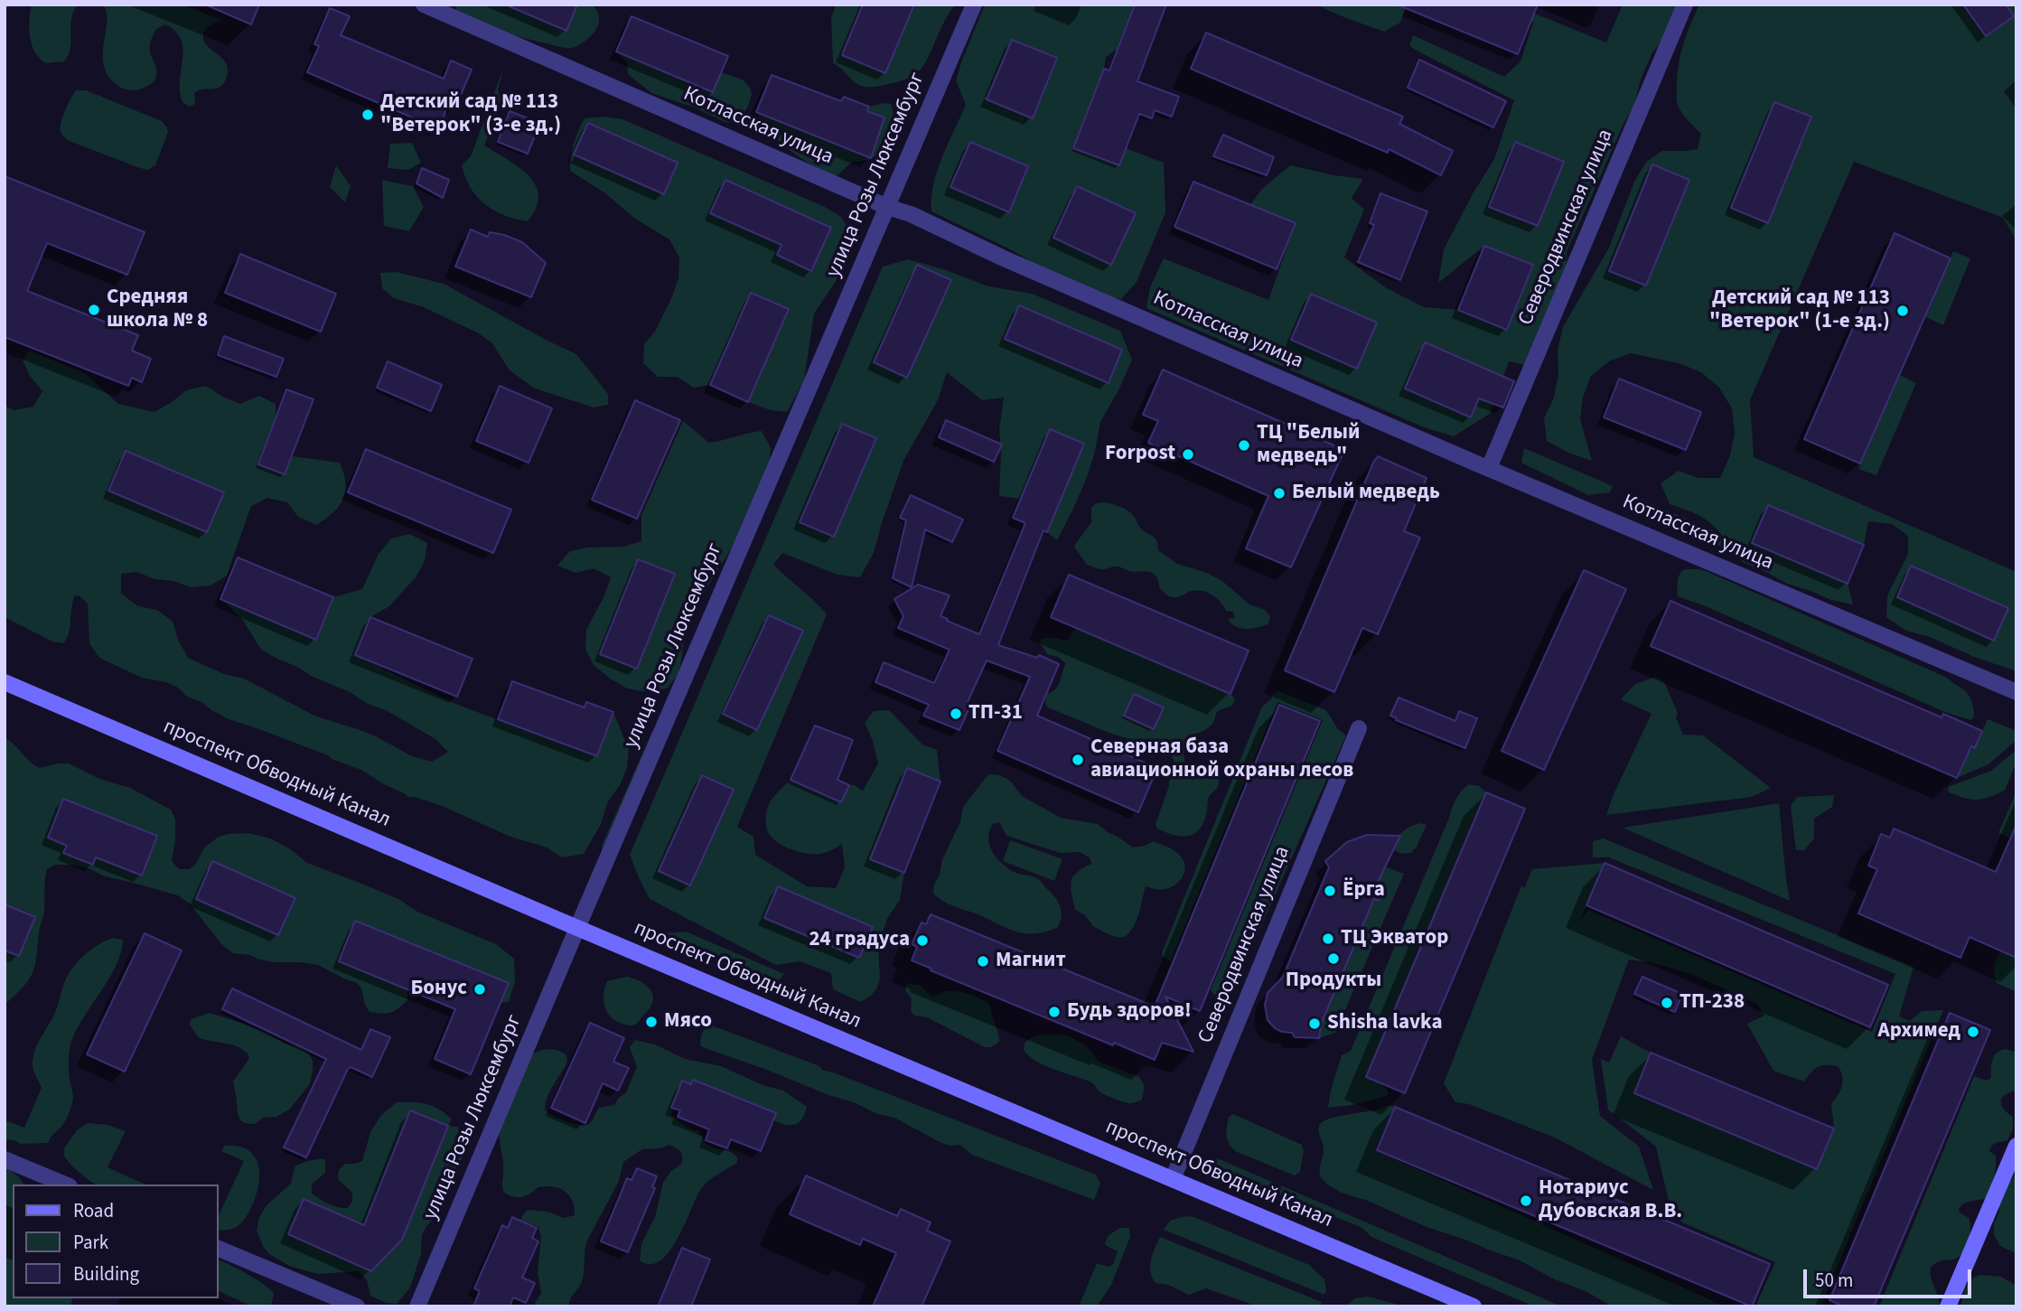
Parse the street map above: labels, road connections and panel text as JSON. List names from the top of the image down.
{
  "streets": {
    "main road": ["проспект Обводный Канал"],
    "street": ["Котласская улица", "улица Розы Люксембург", "Северодвинская улица"]
  },
  "crossings": [
    ["Котласская улица", "улица Розы Люксембург"],
    ["Котласская улица", "Северодвинская улица"],
    ["улица Розы Люксембург", "проспект Обводный Канал"],
    ["Северодвинская улица", "проспект Обводный Канал"]
  ],
  "places": [
    "Детский сад № 113 \"Ветерок\" (3-е зд.)",
    "Средняя школа № 8",
    "Детский сад № 113 \"Ветерок\" (1-е зд.)",
    "ТЦ \"Белый медведь\"",
    "Forpost",
    "Белый медведь",
    "ТП-31",
    "Северная база авиационной охраны лесов",
    "Ёрга",
    "ТЦ Экватор",
    "24 градуса",
    "Продукты",
    "Магнит",
    "Бонус",
    "ТП-238",
    "Будь здоров!",
    "Мясо",
    "Shisha lavka",
    "Архимед",
    "Нотариус Дубовская В.В."
  ],
  "legend": ["Road", "Park", "Building"],
  "scale_bar": "50 m"
}
